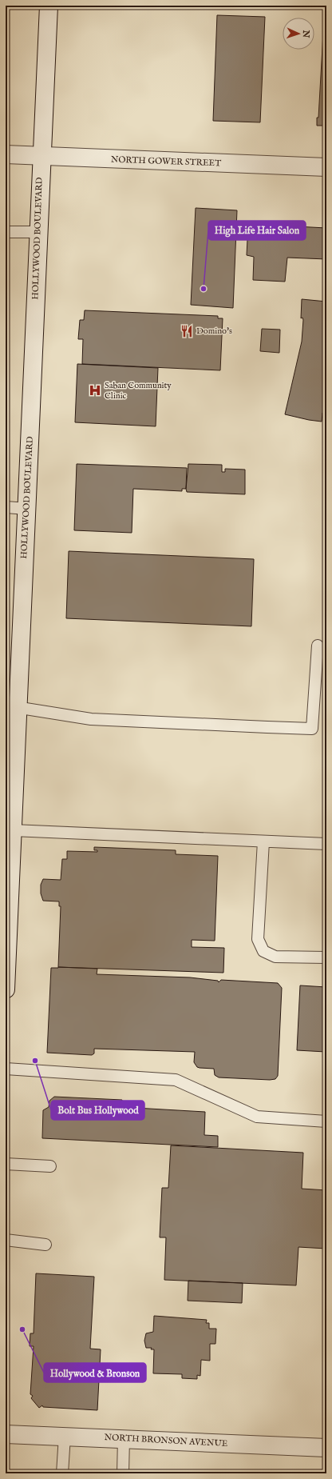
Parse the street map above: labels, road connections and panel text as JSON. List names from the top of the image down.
{
  "streets": {
    "main road": ["NORTH GOWER STREET", "HOLLYWOOD BOULEVARD", "NORTH BRONSON AVENUE"]
  },
  "crossings": [
    ["NORTH GOWER STREET", "HOLLYWOOD BOULEVARD"]
  ],
  "places": {
    "other": ["High Life Hair Salon", "Bolt Bus Hollywood", "Hollywood & Bronson"],
    "restaurant": ["Domino's"],
    "hospital": ["Saban Community Clinic"]
  },
  "north": "right"
}
